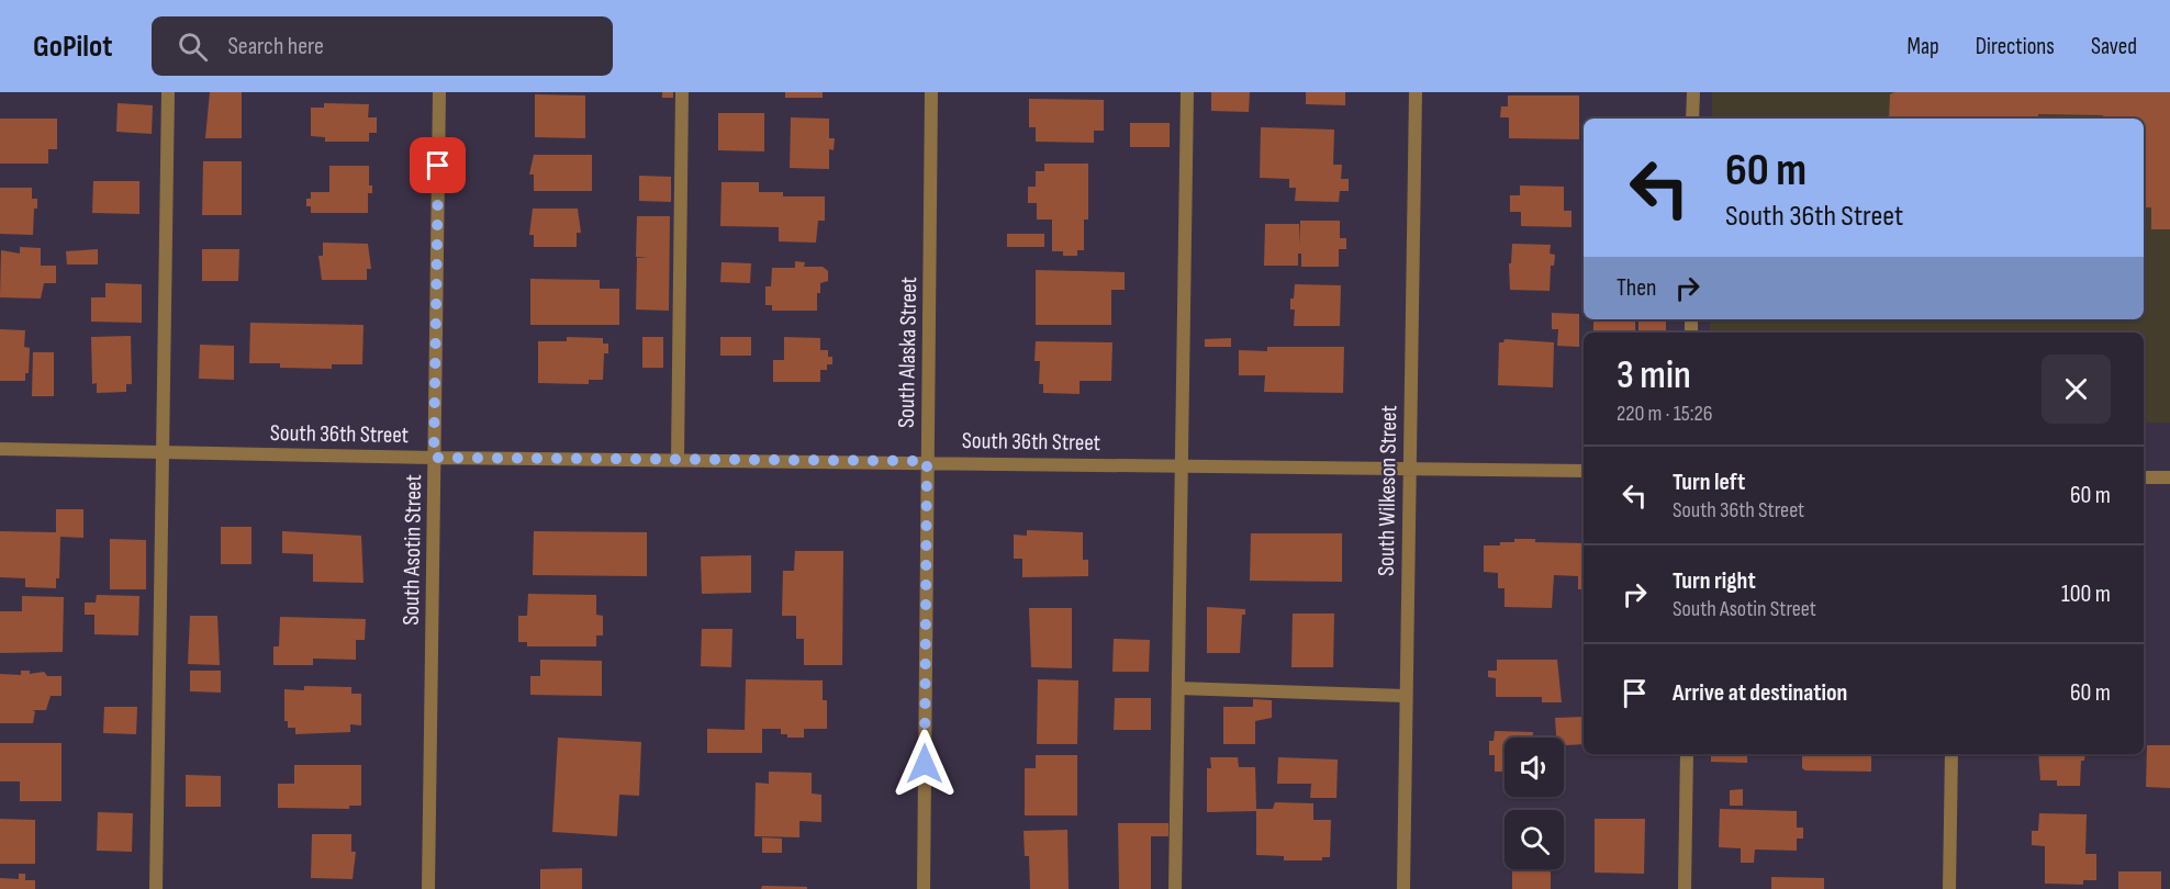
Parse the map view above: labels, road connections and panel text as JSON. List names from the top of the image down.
{
  "streets": {
    "street": [
      "South Alaska Street",
      "South 36th Street",
      "South Wilkeson Street",
      "South Asotin Street"
    ]
  },
  "crossings": [
    ["South Alaska Street", "South 36th Street"],
    ["South 36th Street", "South Wilkeson Street"],
    ["South 36th Street", "South Asotin Street"]
  ],
  "page": {
    "header": "GoPilot",
    "search": "Search here",
    "nav": ["Map", "Directions", "Saved"],
    "turn": ["60 m", "South 36th Street"],
    "then": "Then",
    "heading": ["3 min", "220 m · 15:26"],
    "list": [
      {
        "name": "Turn left",
        "note": "South 36th Street",
        "value": "60 m"
      },
      {
        "name": "Turn right",
        "note": "South Asotin Street",
        "value": "100 m"
      },
      {
        "name": "Arrive at destination",
        "value": "60 m"
      }
    ]
  }
}
